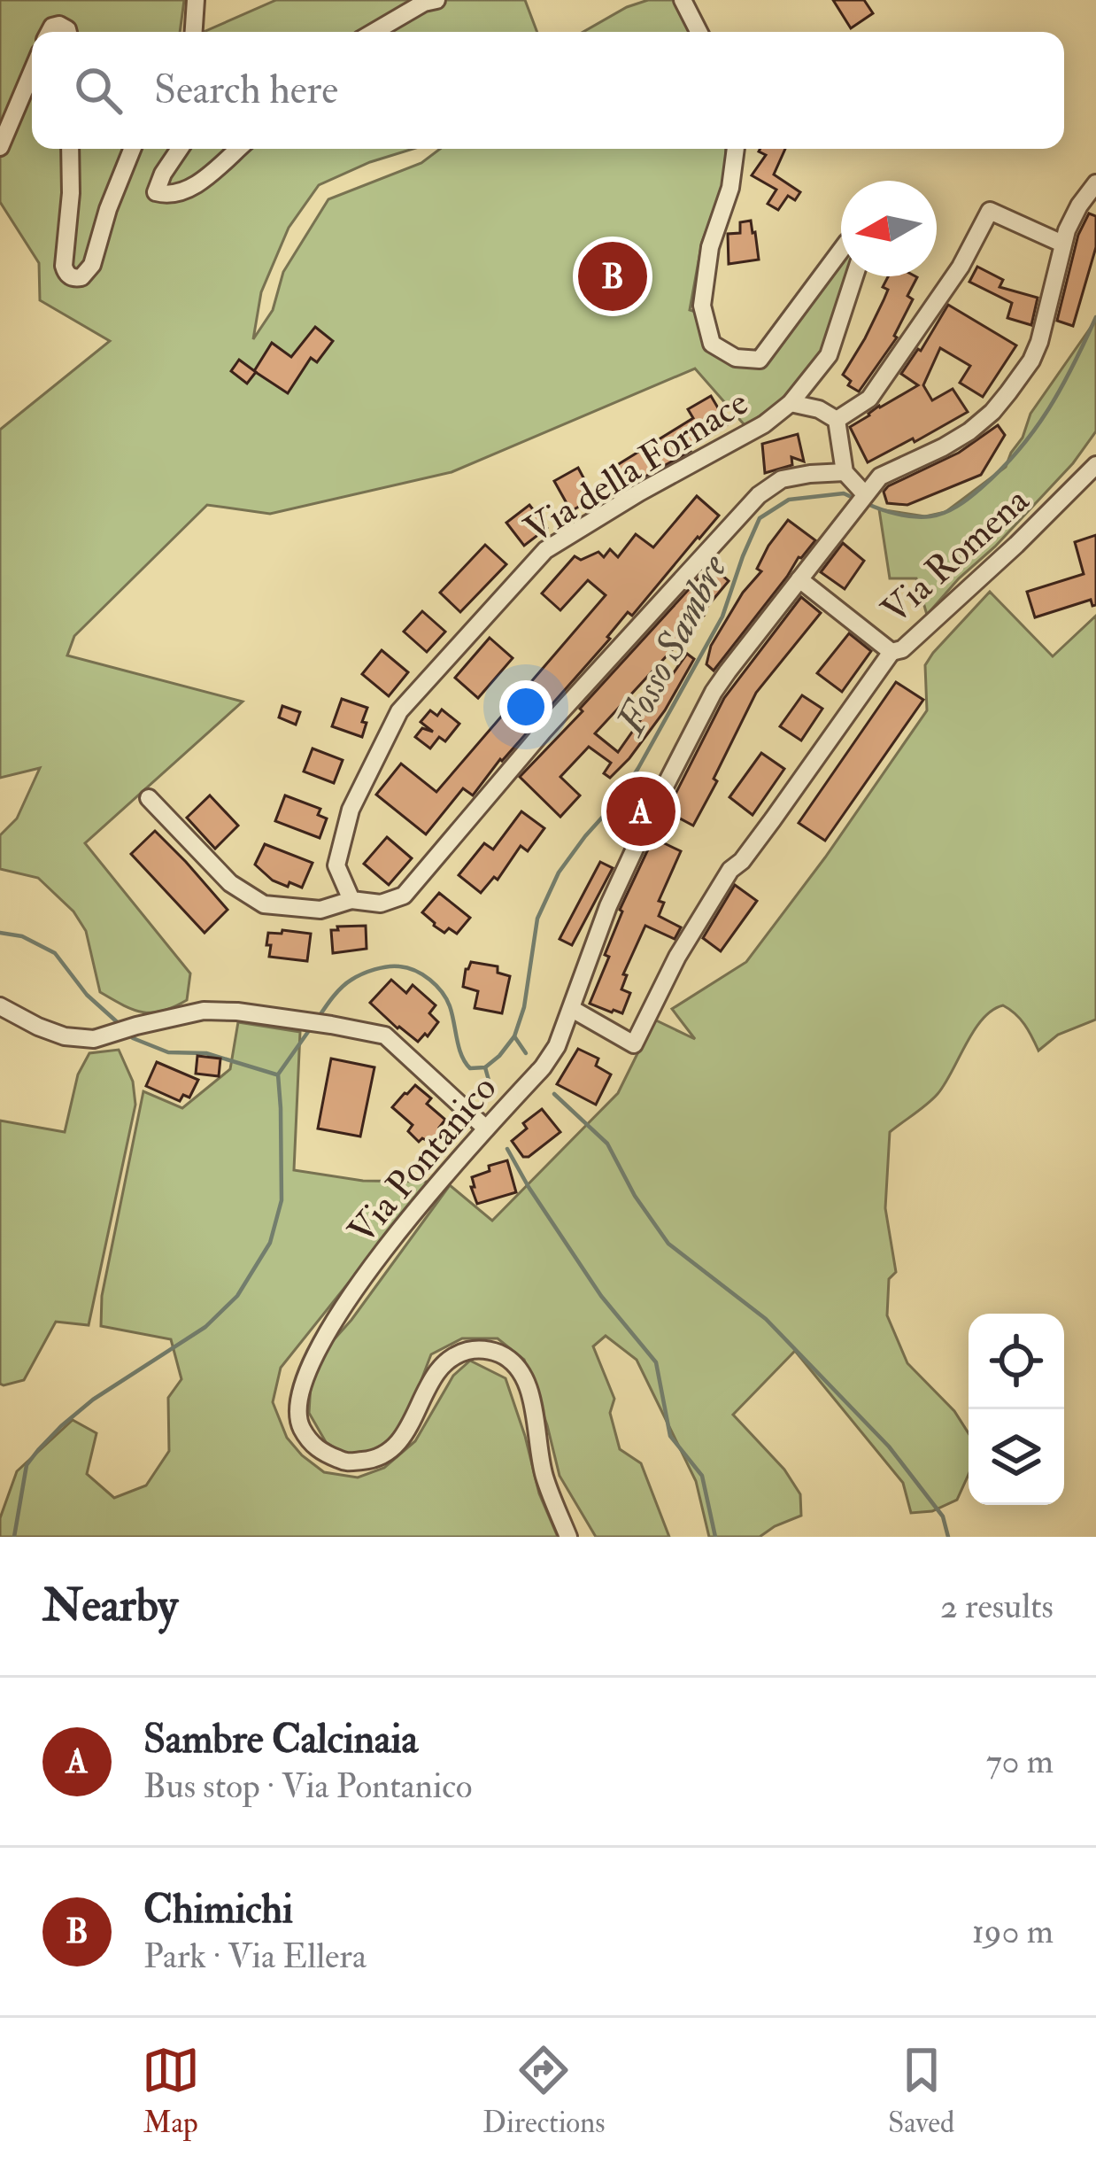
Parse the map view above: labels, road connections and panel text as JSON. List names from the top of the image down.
{
  "streets": {
    "street": ["Via della Fornace", "Via Romena", "Via Pontanico"]
  },
  "crossings": [
    ["Via Romena", "Via Pontanico"]
  ],
  "water": ["Fosso Sambre"],
  "north": "left",
  "page": {
    "search": "Search here",
    "pins": ["B", "A"],
    "heading": ["Nearby", "2 results"],
    "list": [
      {
        "mark": "A",
        "name": "Sambre Calcinaia",
        "note": "Bus stop · Via Pontanico",
        "value": "70 m"
      },
      {
        "mark": "B",
        "name": "Chimichi",
        "note": "Park · Via Ellera",
        "value": "190 m"
      }
    ],
    "nav": ["Map", "Directions", "Saved"]
  }
}
